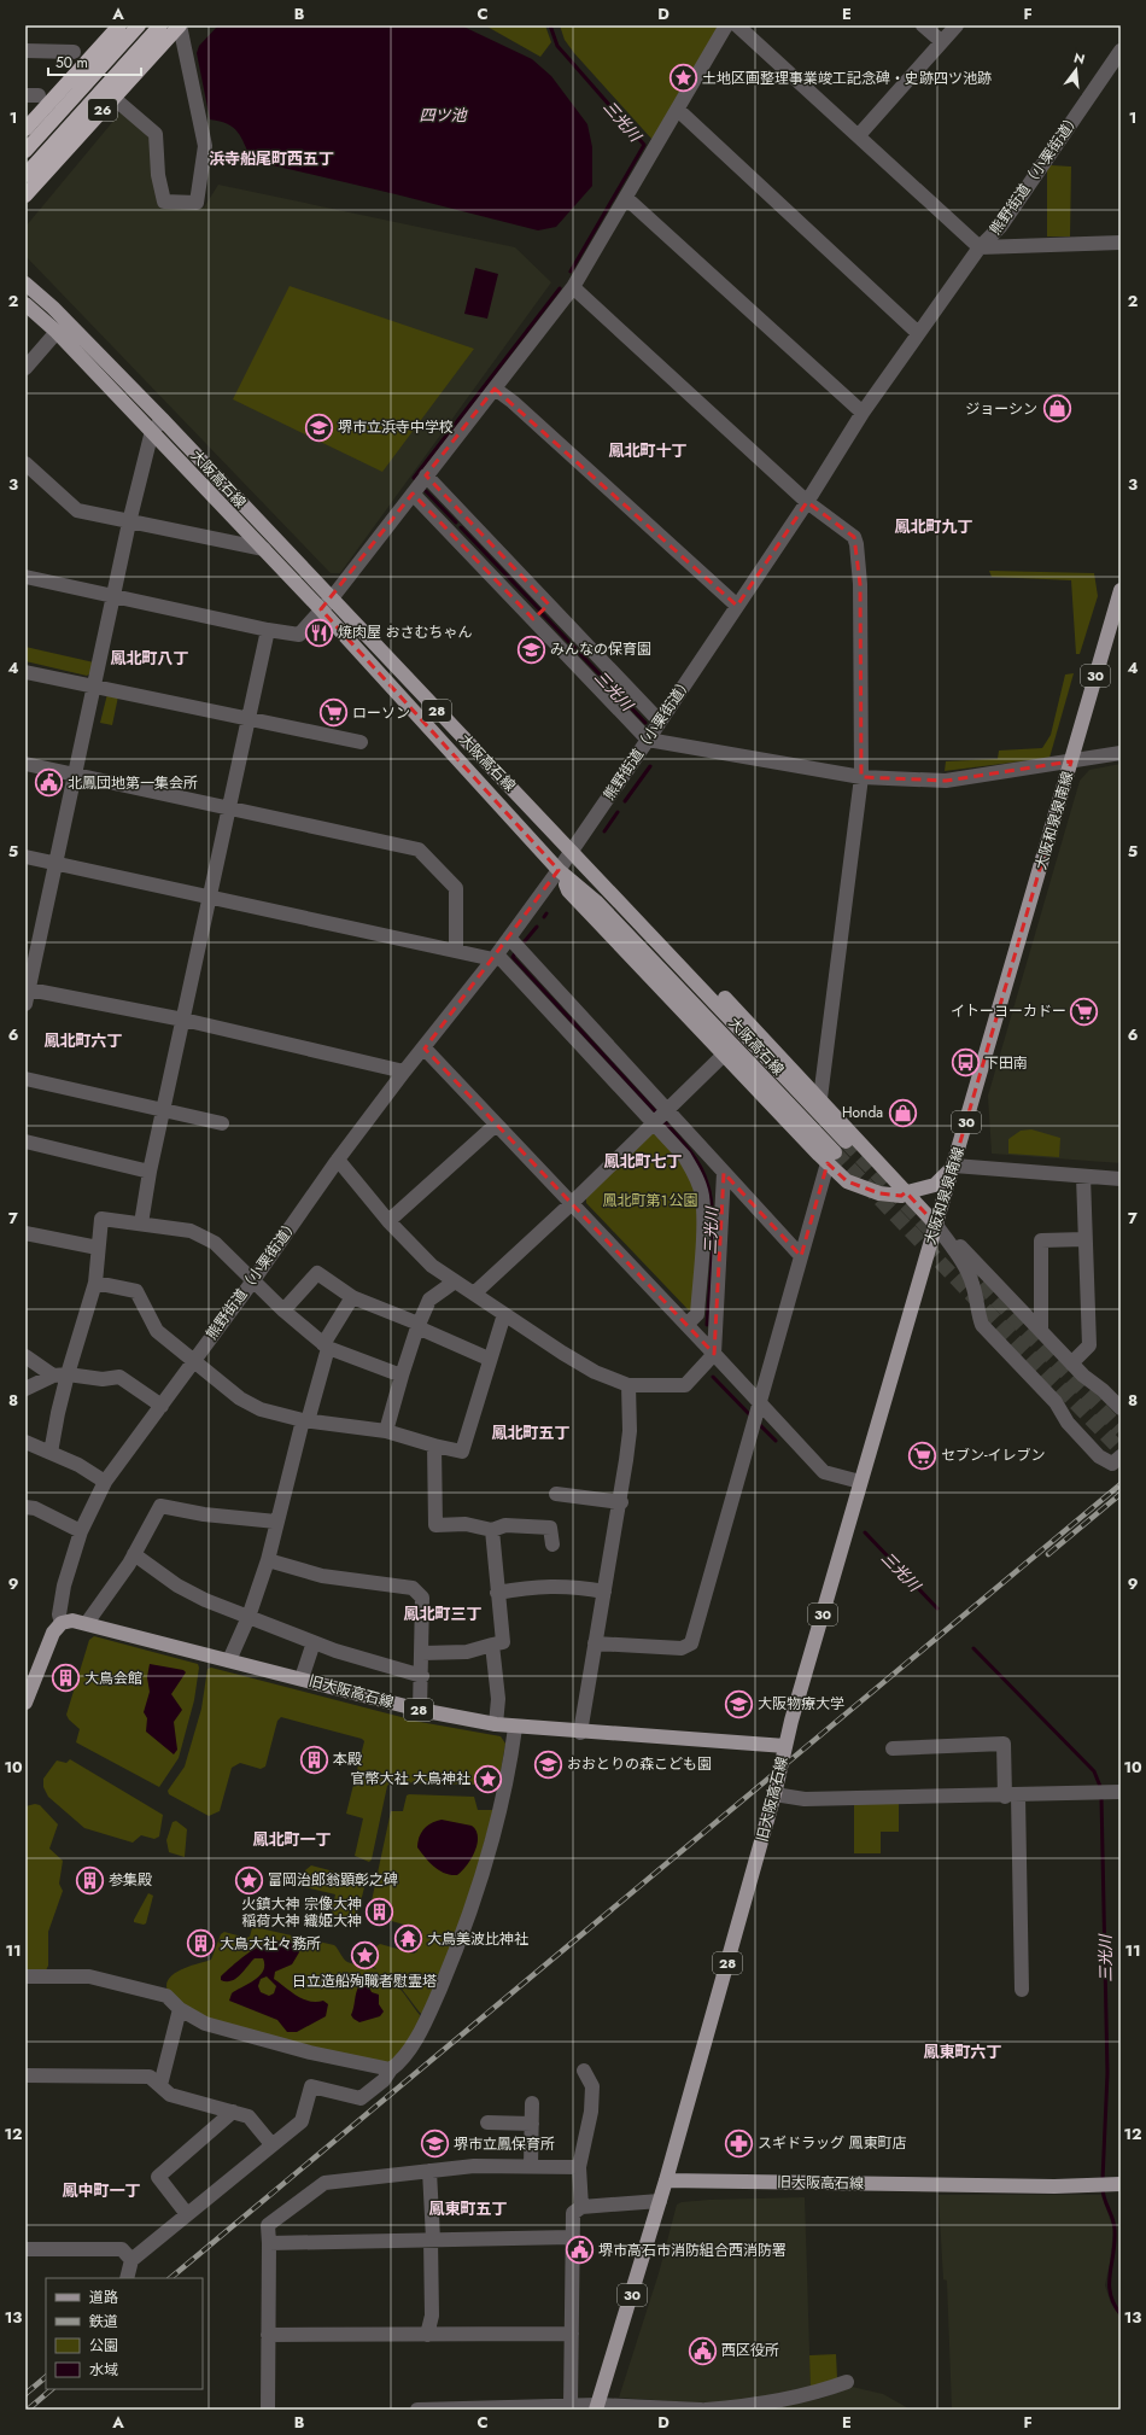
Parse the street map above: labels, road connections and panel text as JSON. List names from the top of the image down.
{
  "streets": {
    "highway": ["26"],
    "main road": [
      "大阪高石線",
      "30",
      "28",
      "大阪和泉泉南線",
      "旧大阪高石線"
    ],
    "street": ["熊野街道（小栗街道）"]
  },
  "crossings": [
    ["熊野街道（小栗街道）", "大阪高石線"],
    ["熊野街道（小栗街道）", "旧大阪高石線"],
    ["30", "旧大阪高石線"],
    ["大阪和泉泉南線", "旧大阪高石線"]
  ],
  "districts": [
    "浜寺船尾町西五丁",
    "鳳北町十丁",
    "鳳北町九丁",
    "鳳北町八丁",
    "鳳北町六丁",
    "鳳北町七丁",
    "鳳北町五丁",
    "鳳北町三丁",
    "鳳北町一丁",
    "鳳東町六丁",
    "鳳中町一丁",
    "鳳東町五丁"
  ],
  "water": ["四ツ池", "三光川"],
  "parks": ["鳳北町第１公園"],
  "places": {
    "place": [
      "土地区画整理事業竣工記念碑・史跡四ツ池跡",
      "官幣大社 大鳥神社",
      "富岡治郎翁顕彰之碑",
      "日立造船殉職者慰霊塔"
    ],
    "shop": ["ジョーシン", "Honda"],
    "school or university": [
      "堺市立浜寺中学校",
      "みんなの保育園",
      "大阪物療大学",
      "おおとりの森こども園",
      "堺市立鳳保育所"
    ],
    "restaurant": ["焼肉屋 おさむちゃん"],
    "supermarket": ["ローソン", "イトーヨーカドー", "セブン-イレブン"],
    "public building": ["北鳳団地第一集会所", "堺市高石市消防組合西消防署", "西区役所"],
    "bus stop": ["下田南"],
    "building": [
      "大鳥会館",
      "本殿",
      "参集殿",
      "火鎮大神 宗像大神 稲荷大神 織姫大神",
      "大鳥大社々務所"
    ],
    "temple": ["大鳥美波比神社"],
    "pharmacy": ["スギドラッグ 鳳東町店"]
  },
  "legend": [
    "道路",
    "鉄道",
    "公園",
    "水域"
  ],
  "scale_bar": "50 m",
  "north": "top",
  "grid": {
    "columns": [
      "A",
      "B",
      "C",
      "D",
      "E",
      "F"
    ],
    "rows": [
      "1",
      "2",
      "3",
      "4",
      "5",
      "6",
      "7",
      "8",
      "9",
      "10",
      "11",
      "12",
      "13"
    ]
  }
}
